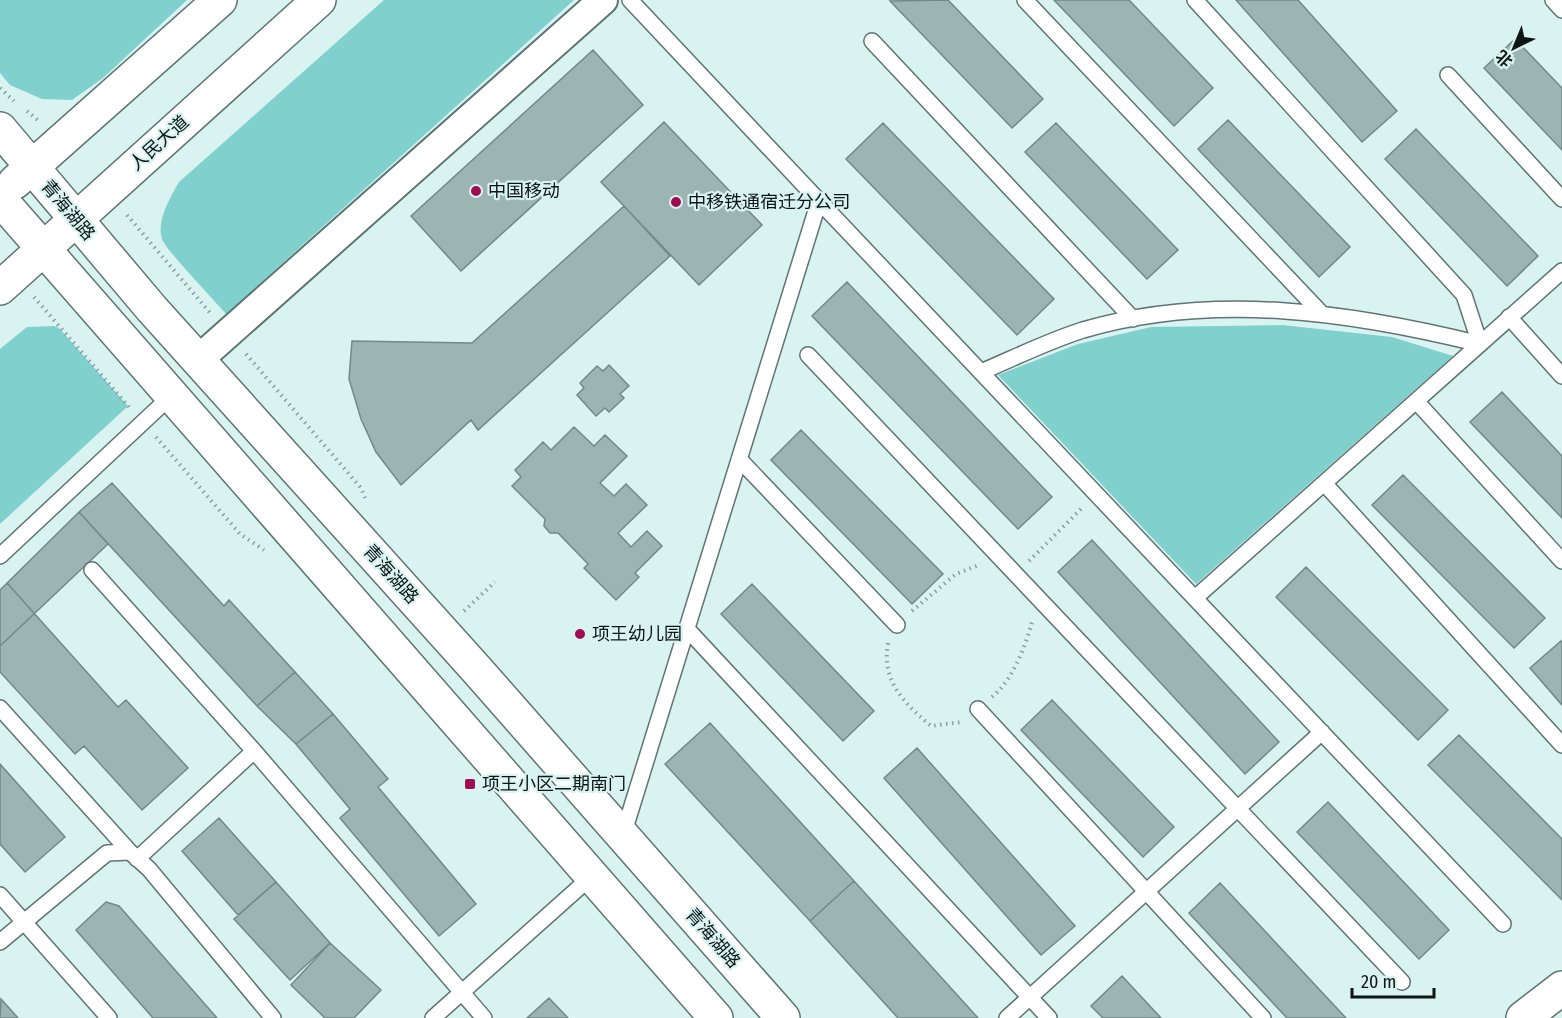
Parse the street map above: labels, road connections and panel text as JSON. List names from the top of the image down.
{
  "streets": {
    "main road": ["人民大道", "青海湖路"]
  },
  "crossings": [
    ["人民大道", "青海湖路"]
  ],
  "places": {
    "other": ["中国移动", "中移铁通宿迁分公司", "项王幼儿园"],
    "transit": ["项王小区二期南门"]
  },
  "scale_bar": "20 m",
  "north": "bottom left"
}
